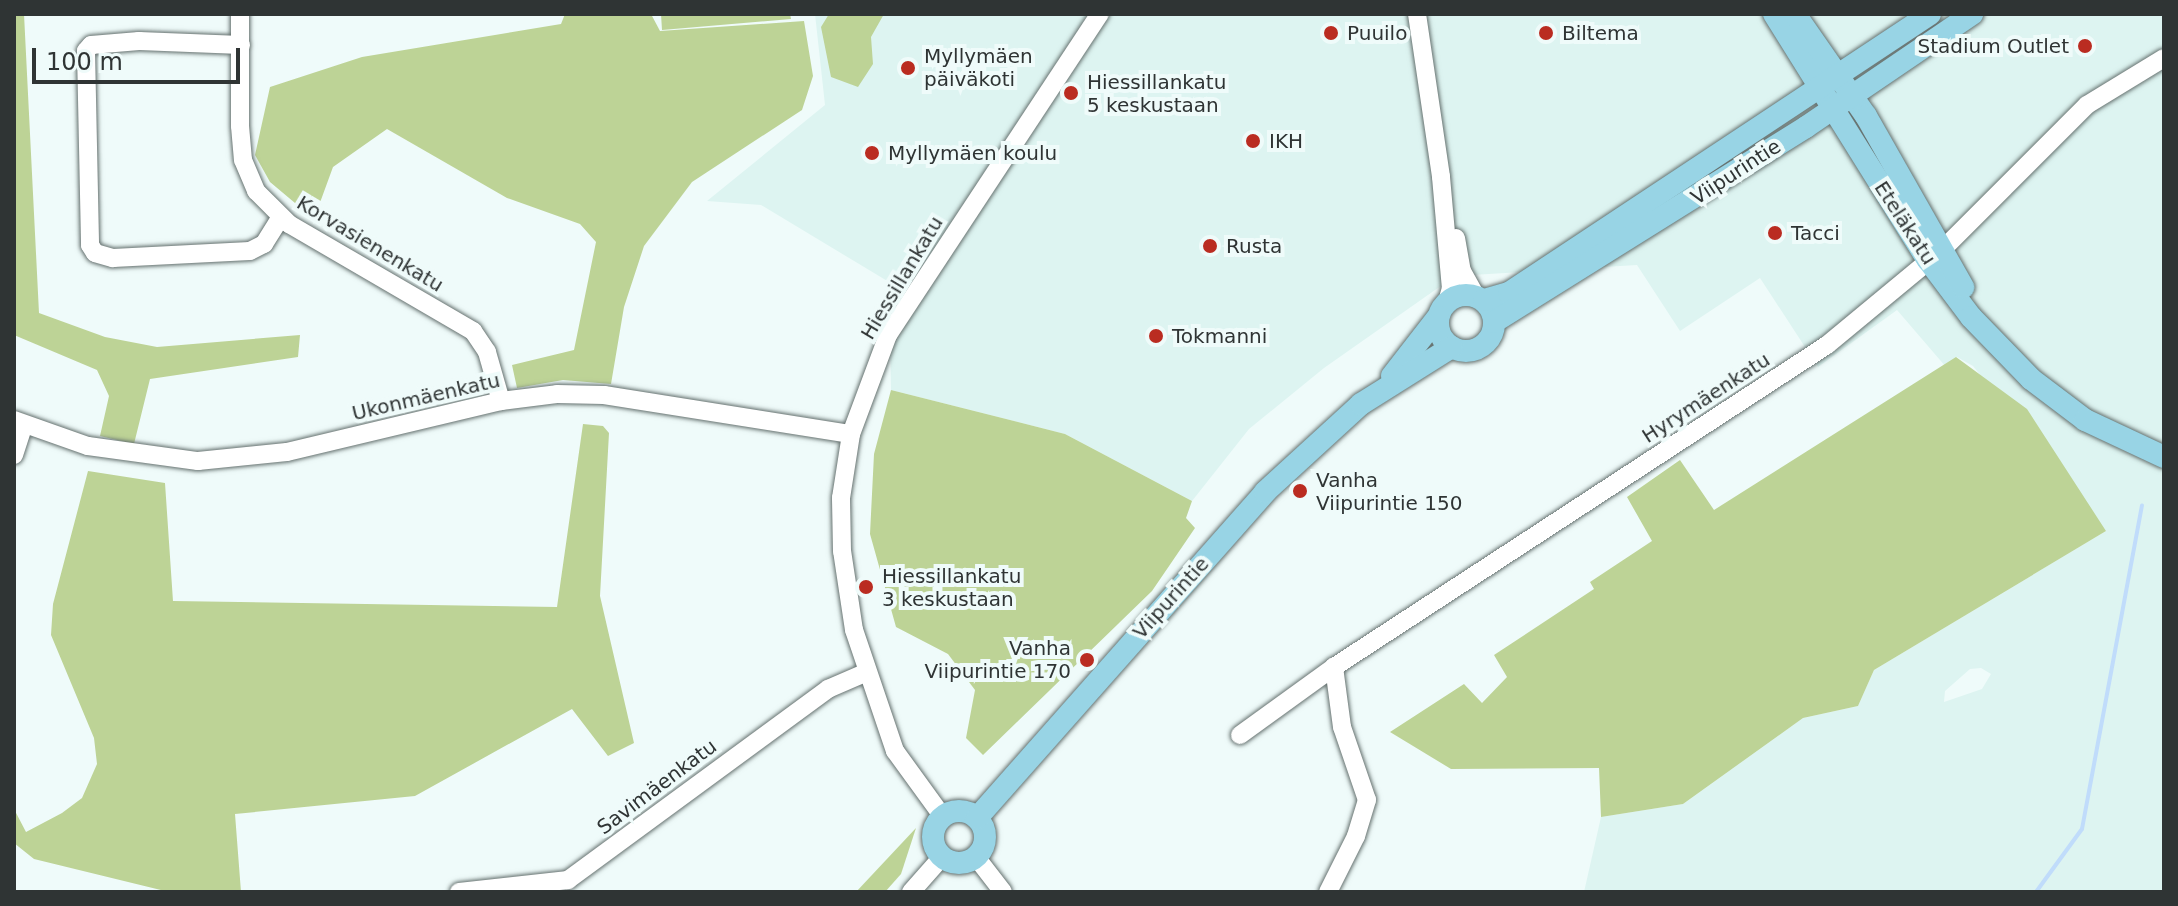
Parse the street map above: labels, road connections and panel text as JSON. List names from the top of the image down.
{
  "streets": {
    "main road": ["Viipurintie", "Eteläkatu"],
    "street": [
      "Korvasienenkatu",
      "Hiessillankatu",
      "Ukonmäenkatu",
      "Hyrymäenkatu",
      "Savimäenkatu"
    ]
  },
  "crossings": [
    ["Viipurintie", "Eteläkatu"],
    ["Viipurintie", "Hiessillankatu"],
    ["Eteläkatu", "Hyrymäenkatu"],
    ["Korvasienenkatu", "Ukonmäenkatu"],
    ["Hiessillankatu", "Ukonmäenkatu"],
    ["Hiessillankatu", "Savimäenkatu"]
  ],
  "places": [
    "Puuilo",
    "Biltema",
    "Stadium Outlet",
    "Myllymäen päiväkoti",
    "Hiessillankatu 5 keskustaan",
    "IKH",
    "Myllymäen koulu",
    "Tacci",
    "Rusta",
    "Tokmanni",
    "Vanha Viipurintie 150",
    "Hiessillankatu 3 keskustaan",
    "Vanha Viipurintie 170"
  ],
  "scale_bar": "100 m"
}
